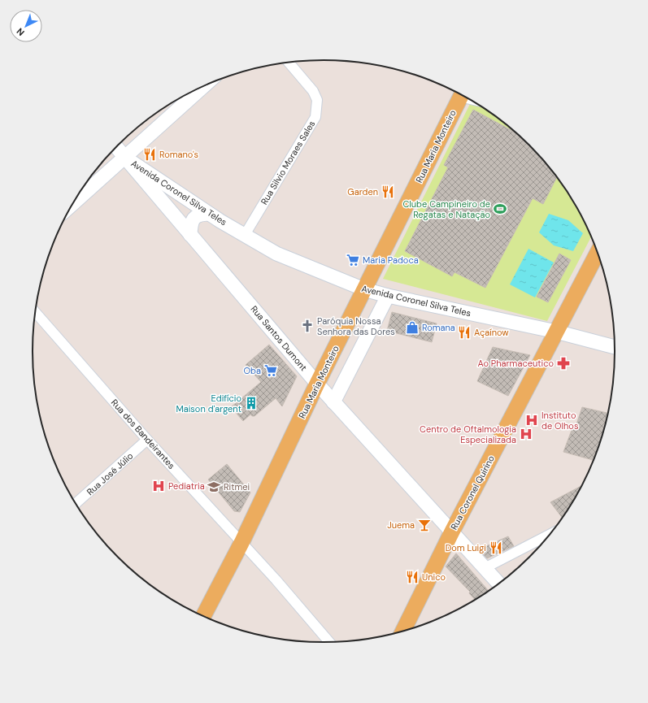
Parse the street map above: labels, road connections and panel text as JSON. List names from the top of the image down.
{
  "streets": {
    "main road": ["Rua Maria Monteiro", "Rua Coronel Quirino"],
    "street": [
      "Rua Silvio Moraes Sales",
      "Avenida Coronel Silva Teles",
      "Rua Santos Dumont",
      "Rua dos Bandeirantes",
      "Rua José Júlio"
    ]
  },
  "crossings": [
    ["Rua Maria Monteiro", "Avenida Coronel Silva Teles"],
    ["Rua Maria Monteiro", "Rua Santos Dumont"],
    ["Rua Maria Monteiro", "Rua dos Bandeirantes"],
    ["Rua Silvio Moraes Sales", "Avenida Coronel Silva Teles"],
    ["Avenida Coronel Silva Teles", "Rua Santos Dumont"],
    ["Avenida Coronel Silva Teles", "Rua Coronel Quirino"],
    ["Rua Santos Dumont", "Rua Coronel Quirino"],
    ["Rua dos Bandeirantes", "Rua José Júlio"]
  ],
  "places": {
    "restaurant": [
      "Romano's",
      "Garden",
      "Açaínow",
      "Dom Luigi",
      "Unico"
    ],
    "sports": ["Clube Campineiro de Regatas e Natação"],
    "supermarket": ["Maria Padoca", "Oba"],
    "church": ["Paróquia Nossa Senhora das Dores"],
    "shop": ["Romana"],
    "pharmacy": ["Ao Pharmaceutico"],
    "building": ["Edifício Maison d'argent"],
    "hospital": ["Instituto de Olhos", "Centro de Oftalmologia Especializada", "Pediatria"],
    "school or university": ["Ritmei"],
    "bar": ["Juema"]
  },
  "north": "bottom left"
}
